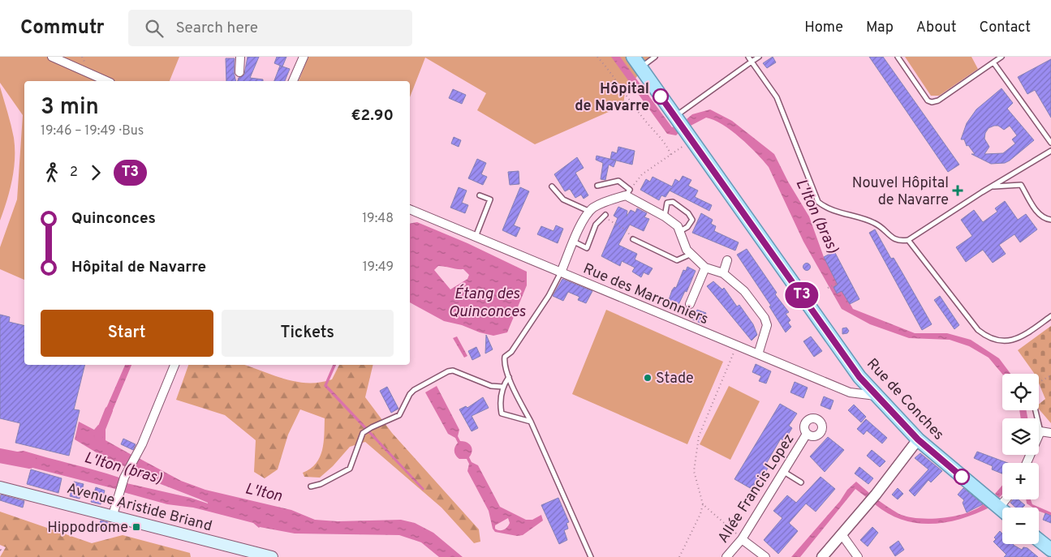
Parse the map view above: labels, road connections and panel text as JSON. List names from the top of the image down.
{
  "streets": {
    "main road": ["Rue de Conches", "Avenue Aristide Briand"],
    "street": ["Rue des Marronniers", "Allée Francis Lopez"]
  },
  "crossings": [
    ["Rue des Marronniers", "Rue de Conches"]
  ],
  "water": ["L'Iton (bras)", "Étang des Quinconces", "L'Iton"],
  "places": {
    "other": ["Hôpital de Navarre", "Stade"],
    "health": ["Nouvel Hôpital de Navarre"],
    "transit": ["Hippodrome"]
  },
  "lines": ["bus line T3"],
  "page": {
    "header": "Commutr",
    "search": "Search here",
    "nav": [
      "Home",
      "Map",
      "About",
      "Contact"
    ],
    "on_map": "T3",
    "heading": ["3 min", "19:46 – 19:49 · Bus", "€2.90"],
    "legs": ["2", "T3"],
    "list": [
      {
        "name": "Quinconces",
        "value": "19:48"
      },
      {
        "name": "Hôpital de Navarre",
        "value": "19:49"
      }
    ],
    "buttons": ["Start", "Tickets"],
    "map_buttons": ["+", "−"]
  }
}
